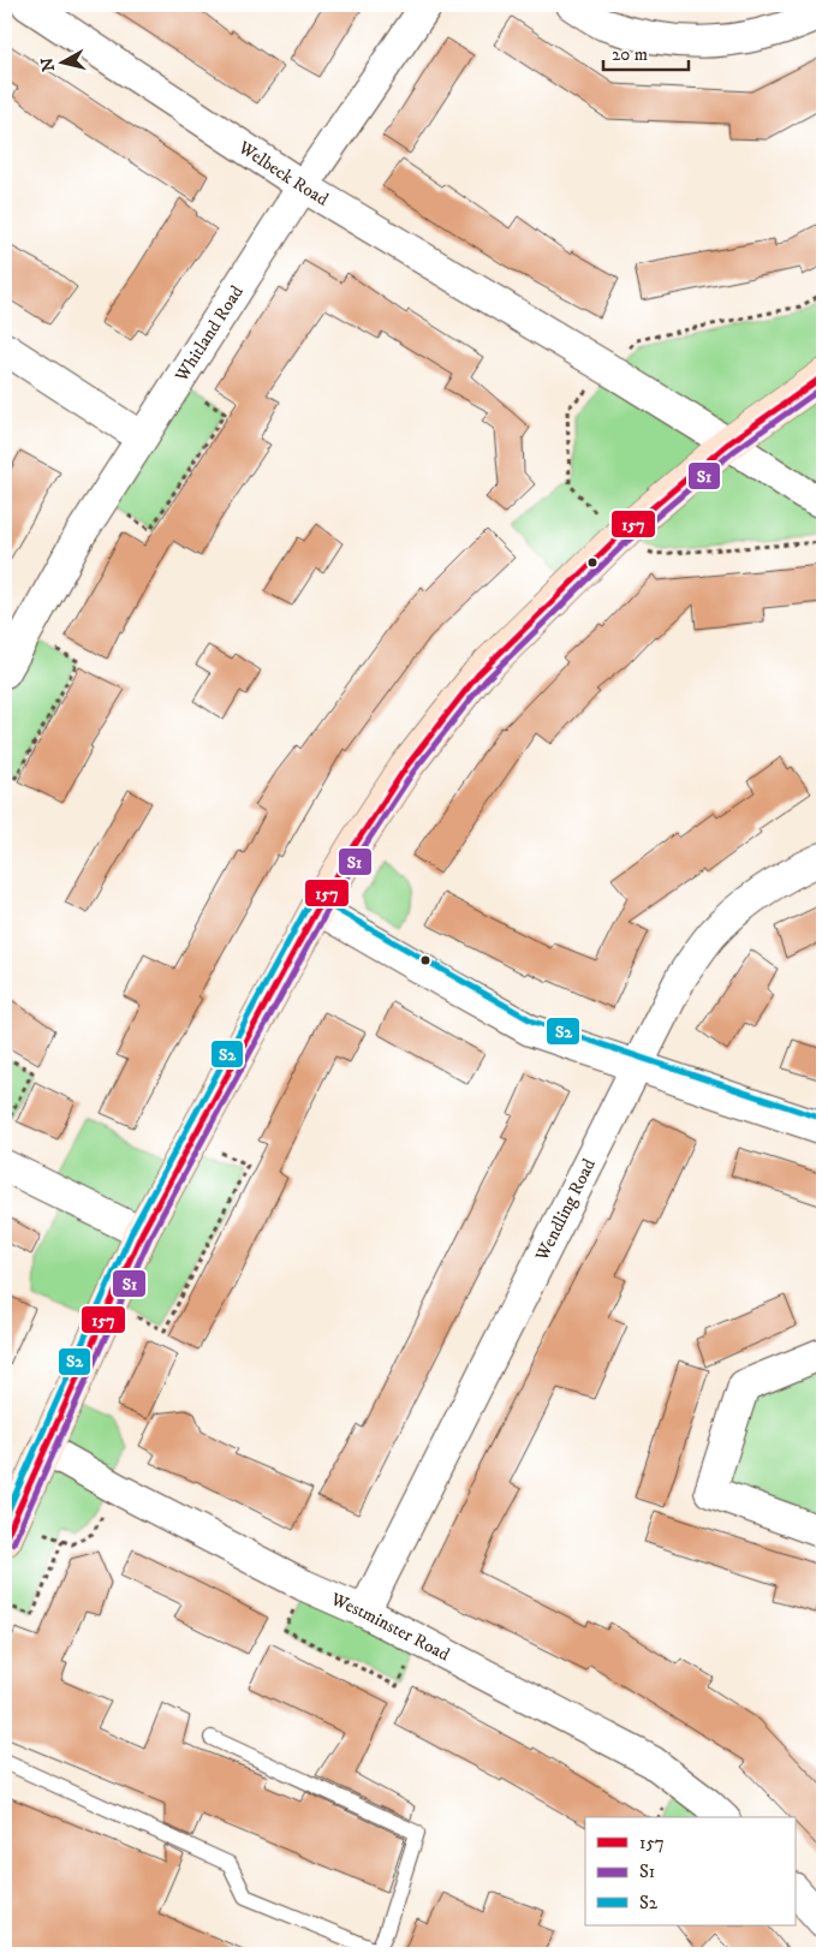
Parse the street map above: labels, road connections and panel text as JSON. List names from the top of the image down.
{
  "streets": {
    "street": [
      "Welbeck Road",
      "Whitland Road",
      "Wendling Road",
      "Westminster Road"
    ]
  },
  "crossings": [
    ["Welbeck Road", "Whitland Road"],
    ["Wendling Road", "Westminster Road"]
  ],
  "lines": ["transit line 157", "transit line S1", "transit line S2"],
  "legend": ["157", "S1", "S2"],
  "scale_bar": "20 m",
  "north": "left"
}
